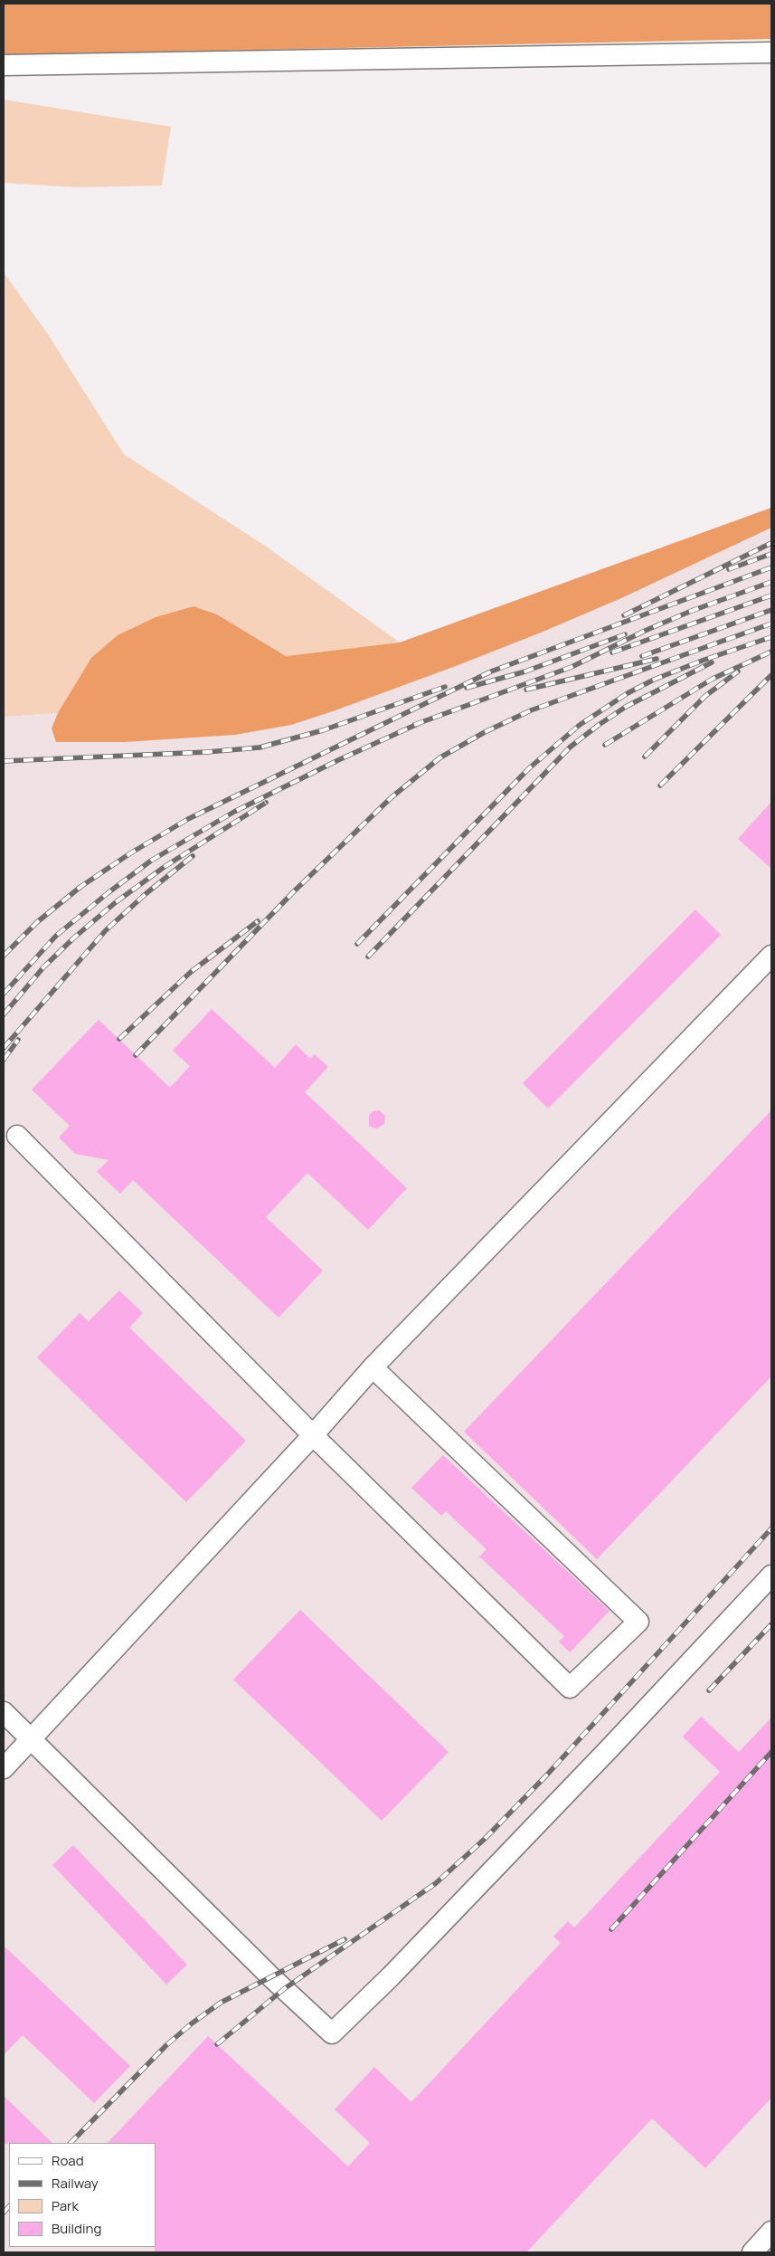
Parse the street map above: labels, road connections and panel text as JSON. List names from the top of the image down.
{
  "legend": [
    "Road",
    "Railway",
    "Park",
    "Building"
  ]
}
